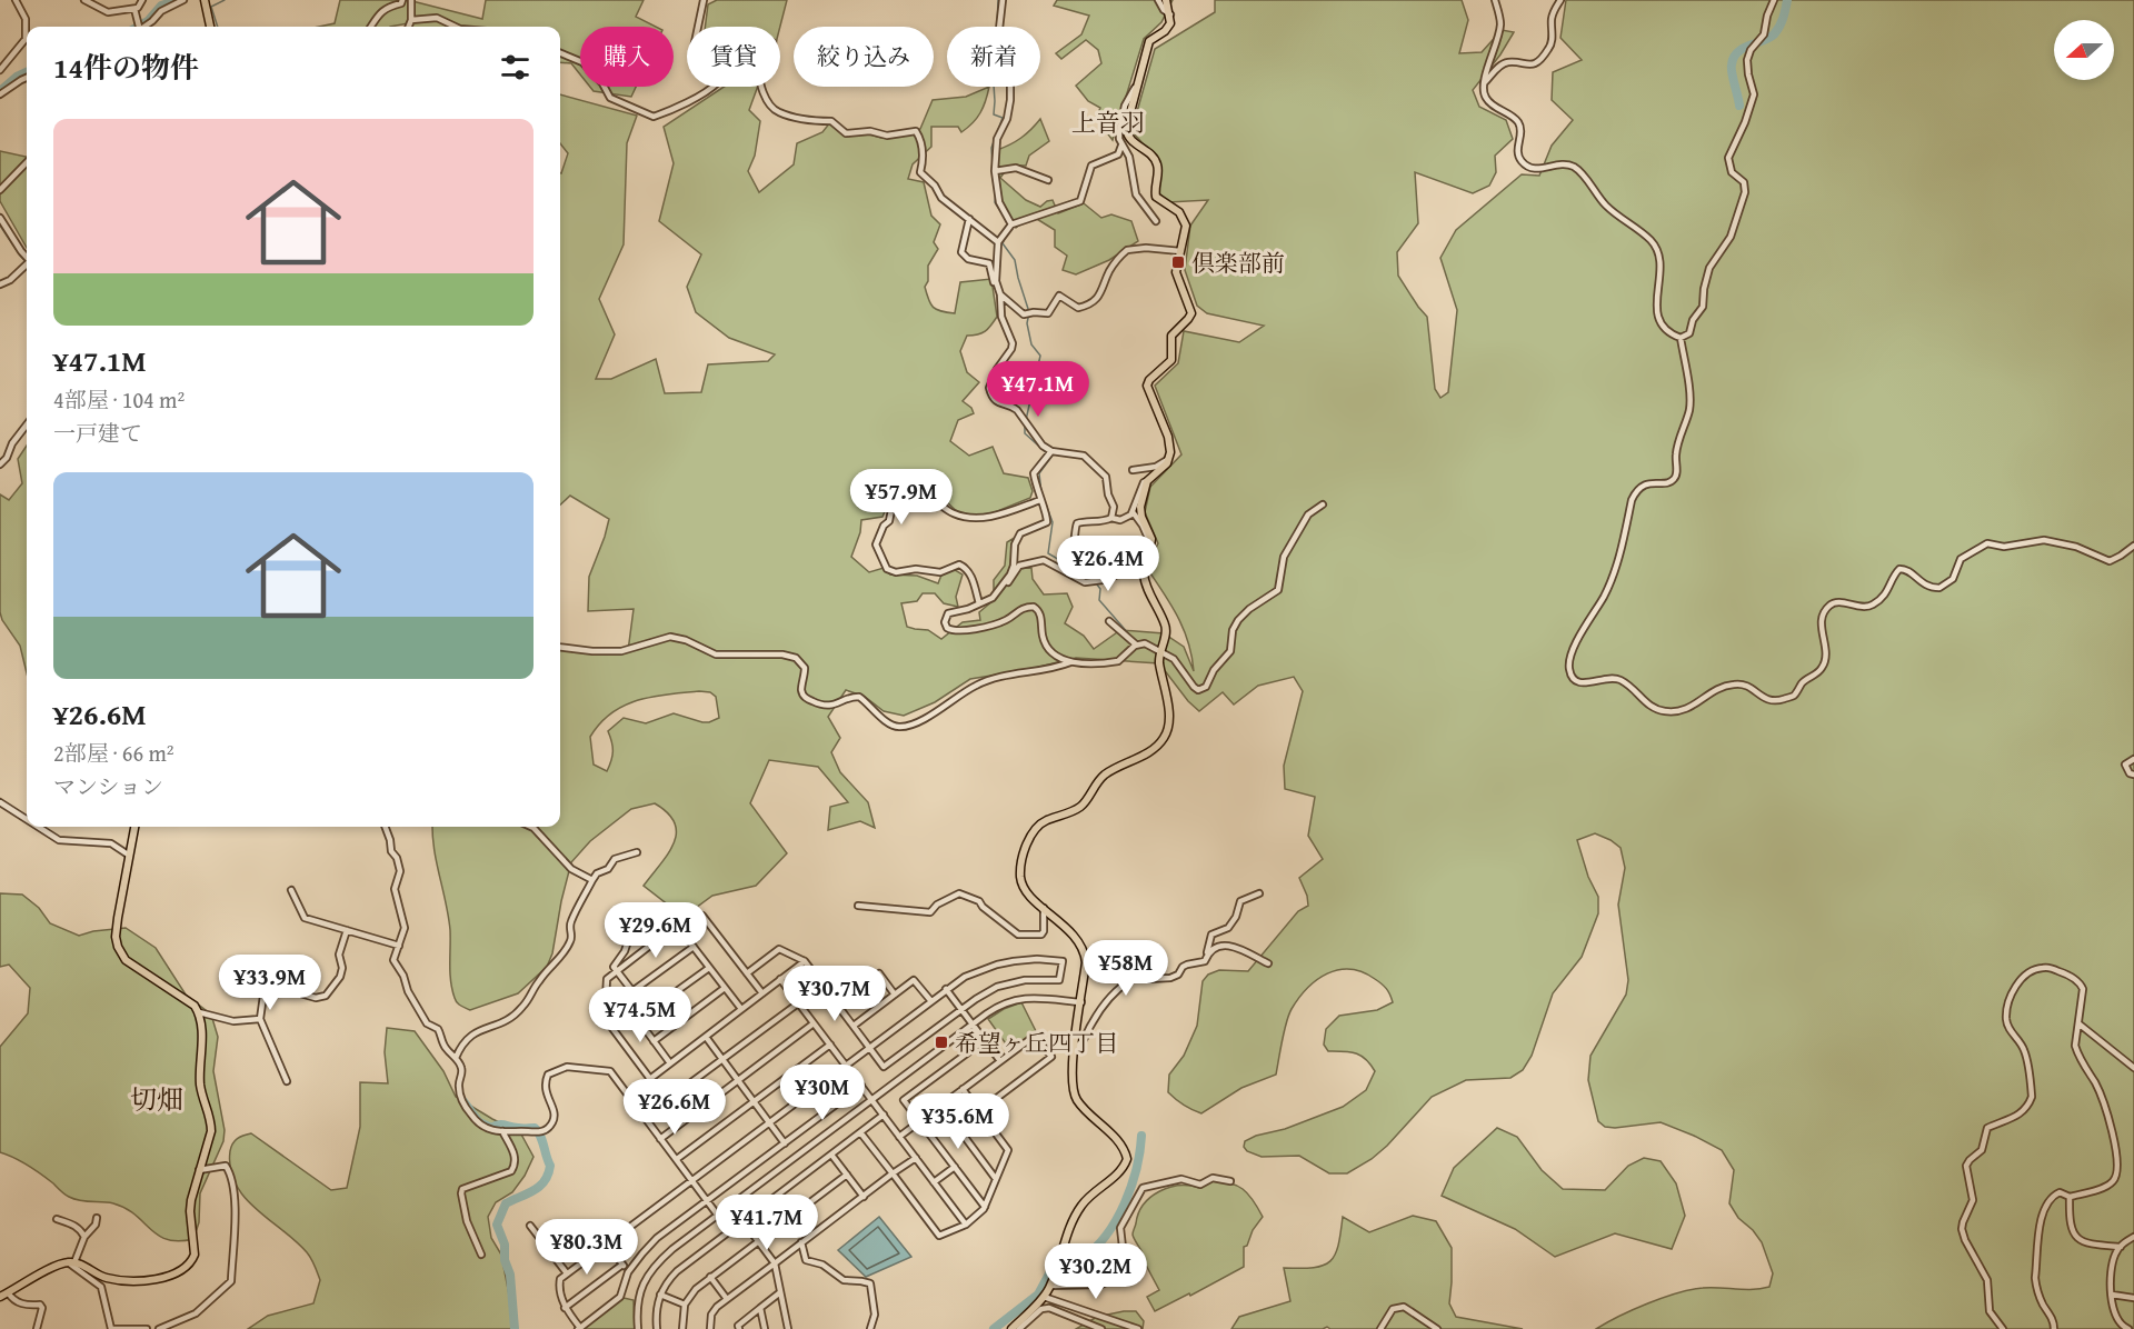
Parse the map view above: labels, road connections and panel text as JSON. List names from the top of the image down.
{
  "districts": ["上音羽", "切畑"],
  "places": {
    "transit": ["倶楽部前", "希望ヶ丘四丁目"]
  },
  "north": "left",
  "page": {
    "chip": [
      "購入",
      "賃貸",
      "絞り込み",
      "新着"
    ],
    "heading": "14件の物件",
    "list": [
      {
        "name": "¥47.1M",
        "note": "4部屋 · 104 m² · 一戸建て"
      },
      {
        "name": "¥26.6M",
        "note": "2部屋 · 66 m² · マンション"
      }
    ],
    "price": [
      "¥47.1M",
      "¥57.9M",
      "¥26.4M",
      "¥29.6M",
      "¥58M",
      "¥33.9M",
      "¥30.7M",
      "¥74.5M",
      "¥30M",
      "¥26.6M",
      "¥35.6M",
      "¥41.7M",
      "¥80.3M",
      "¥30.2M"
    ]
  }
}
